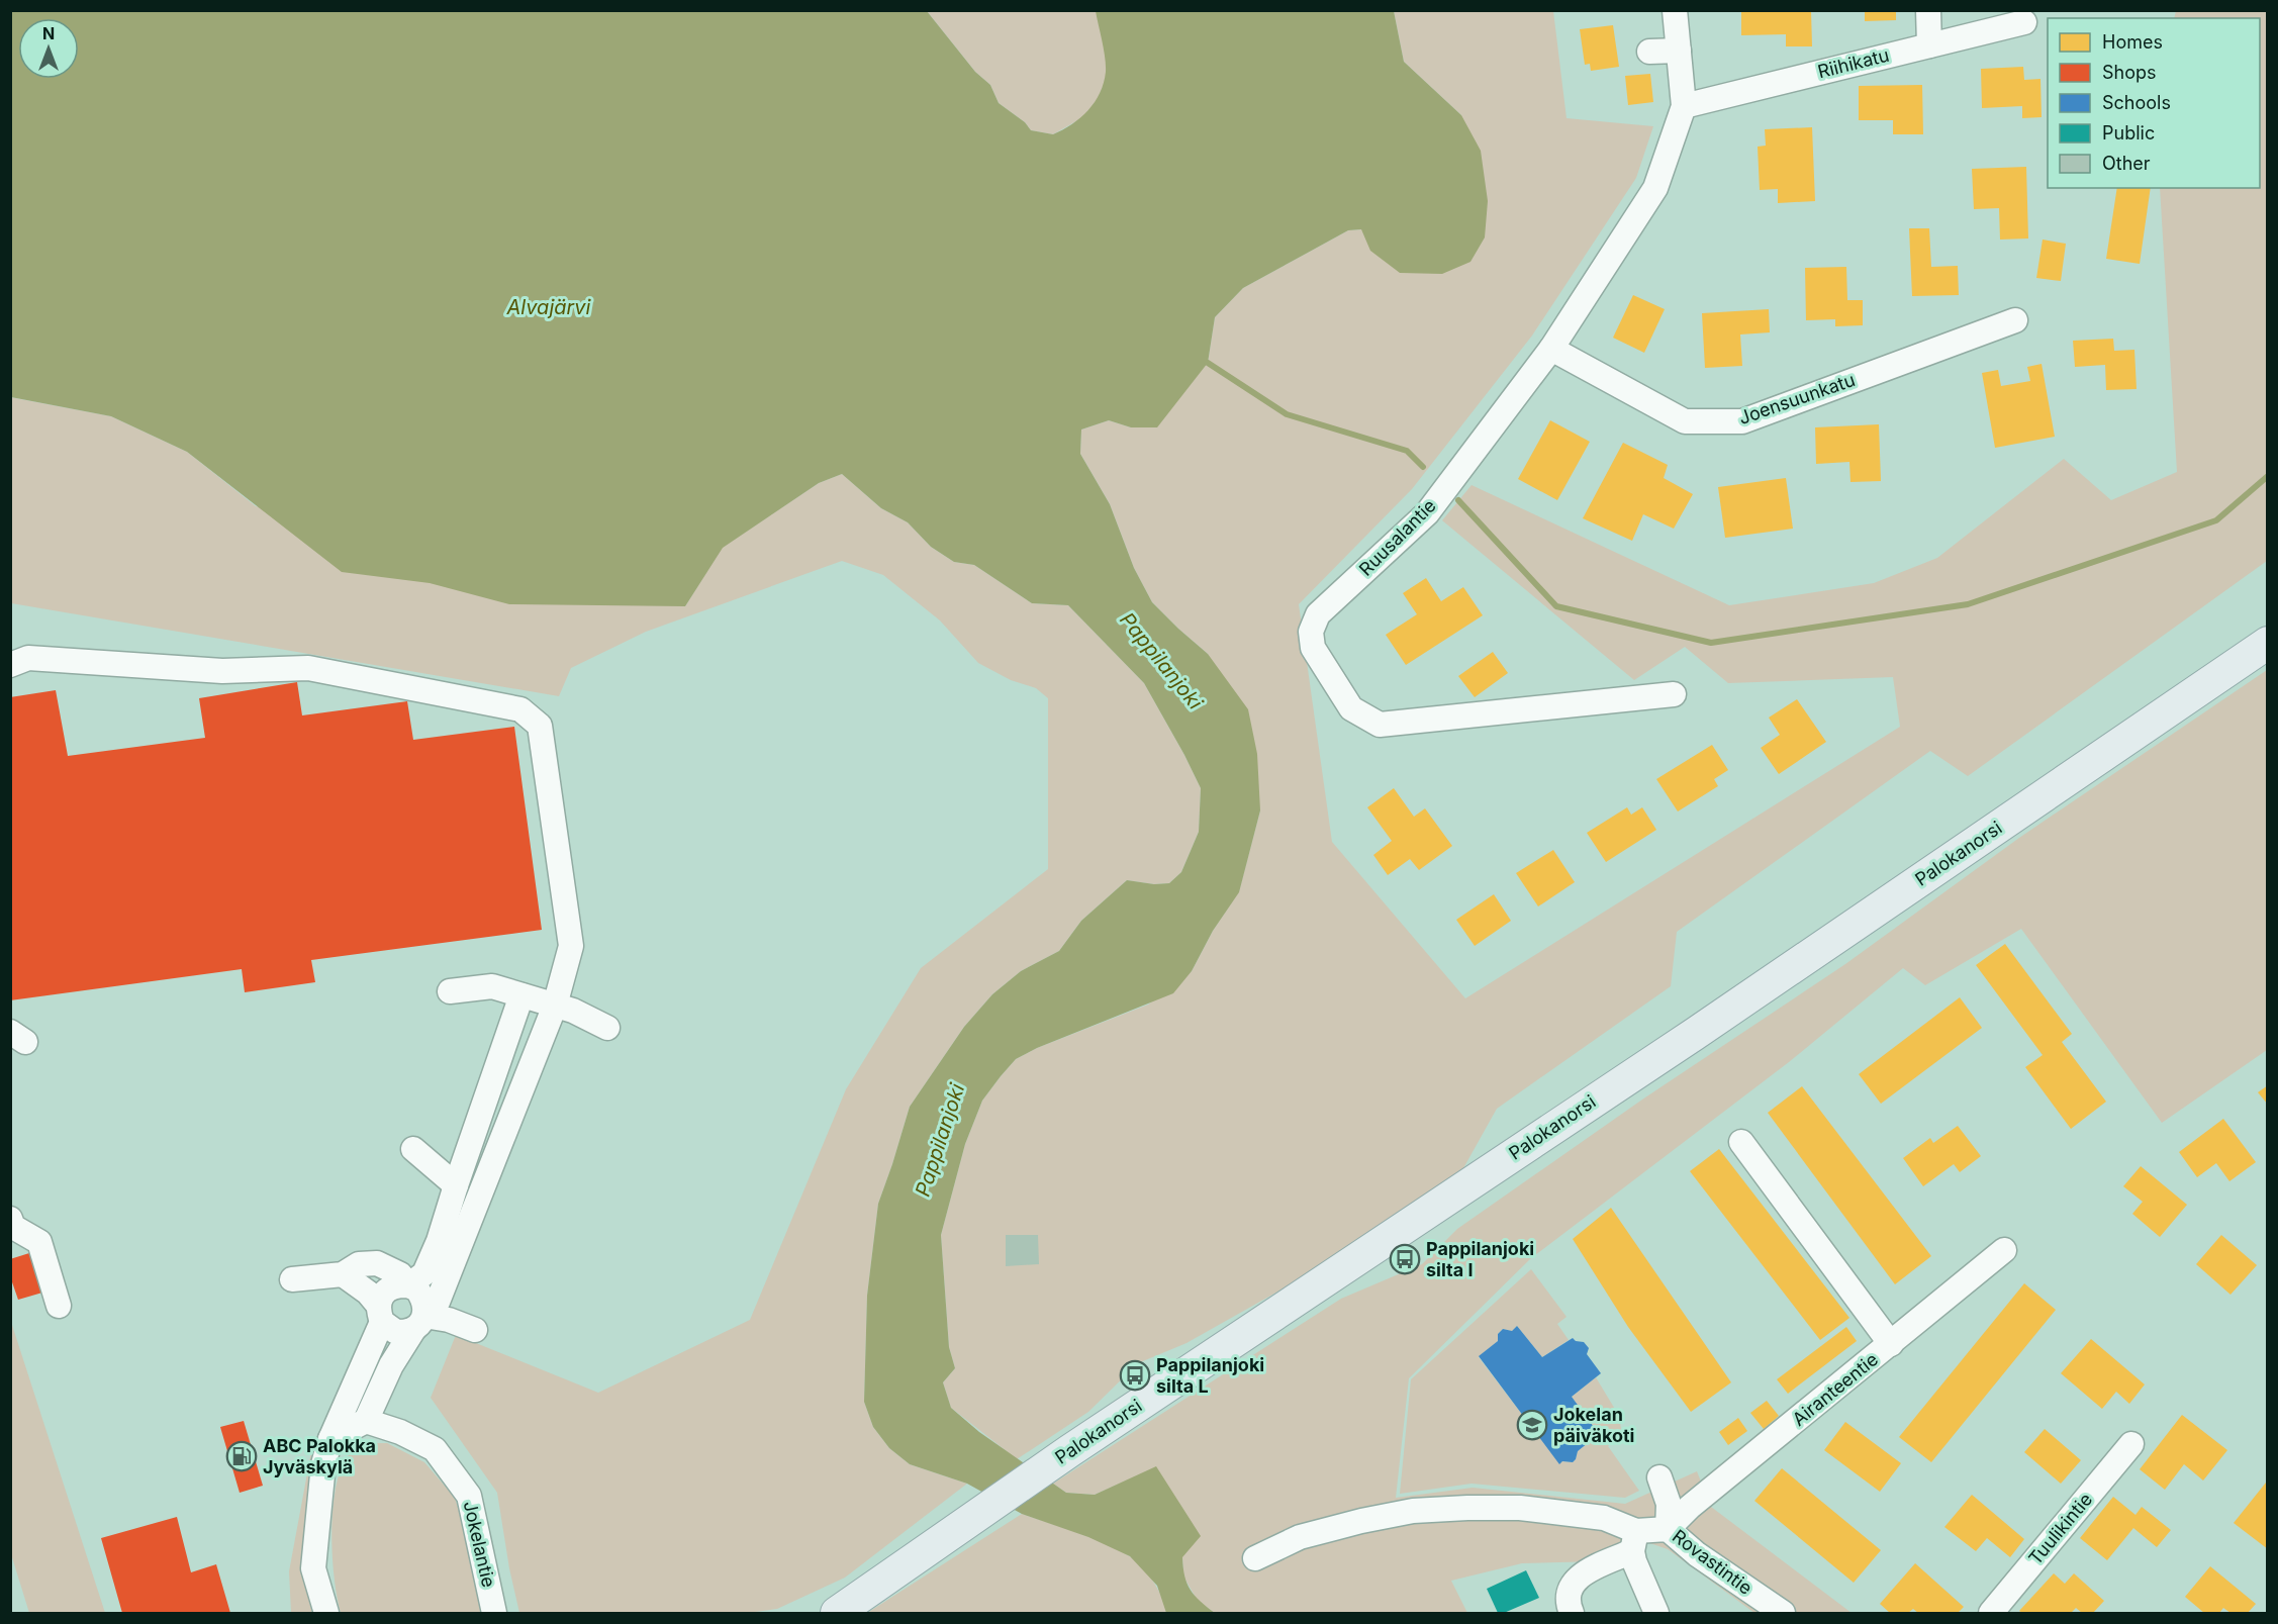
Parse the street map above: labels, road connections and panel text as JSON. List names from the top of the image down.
{
  "streets": {
    "main road": ["Palokanorsi"],
    "street": [
      "Riihikatu",
      "Joensuunkatu",
      "Ruusalantie",
      "Airanteentie",
      "Tuulikintie",
      "Jokelantie",
      "Rovastintie"
    ]
  },
  "crossings": [
    ["Riihikatu", "Ruusalantie"],
    ["Joensuunkatu", "Ruusalantie"],
    ["Airanteentie", "Rovastintie"]
  ],
  "water": ["Alvajärvi", "Pappilanjoki"],
  "places": {
    "bus stop": ["Pappilanjoki silta I", "Pappilanjoki silta L"],
    "school or university": ["Jokelan päiväkoti"],
    "fuel station": ["ABC Palokka Jyväskylä"]
  },
  "legend": [
    "Homes",
    "Shops",
    "Schools",
    "Public",
    "Other"
  ],
  "north": "top"
}
